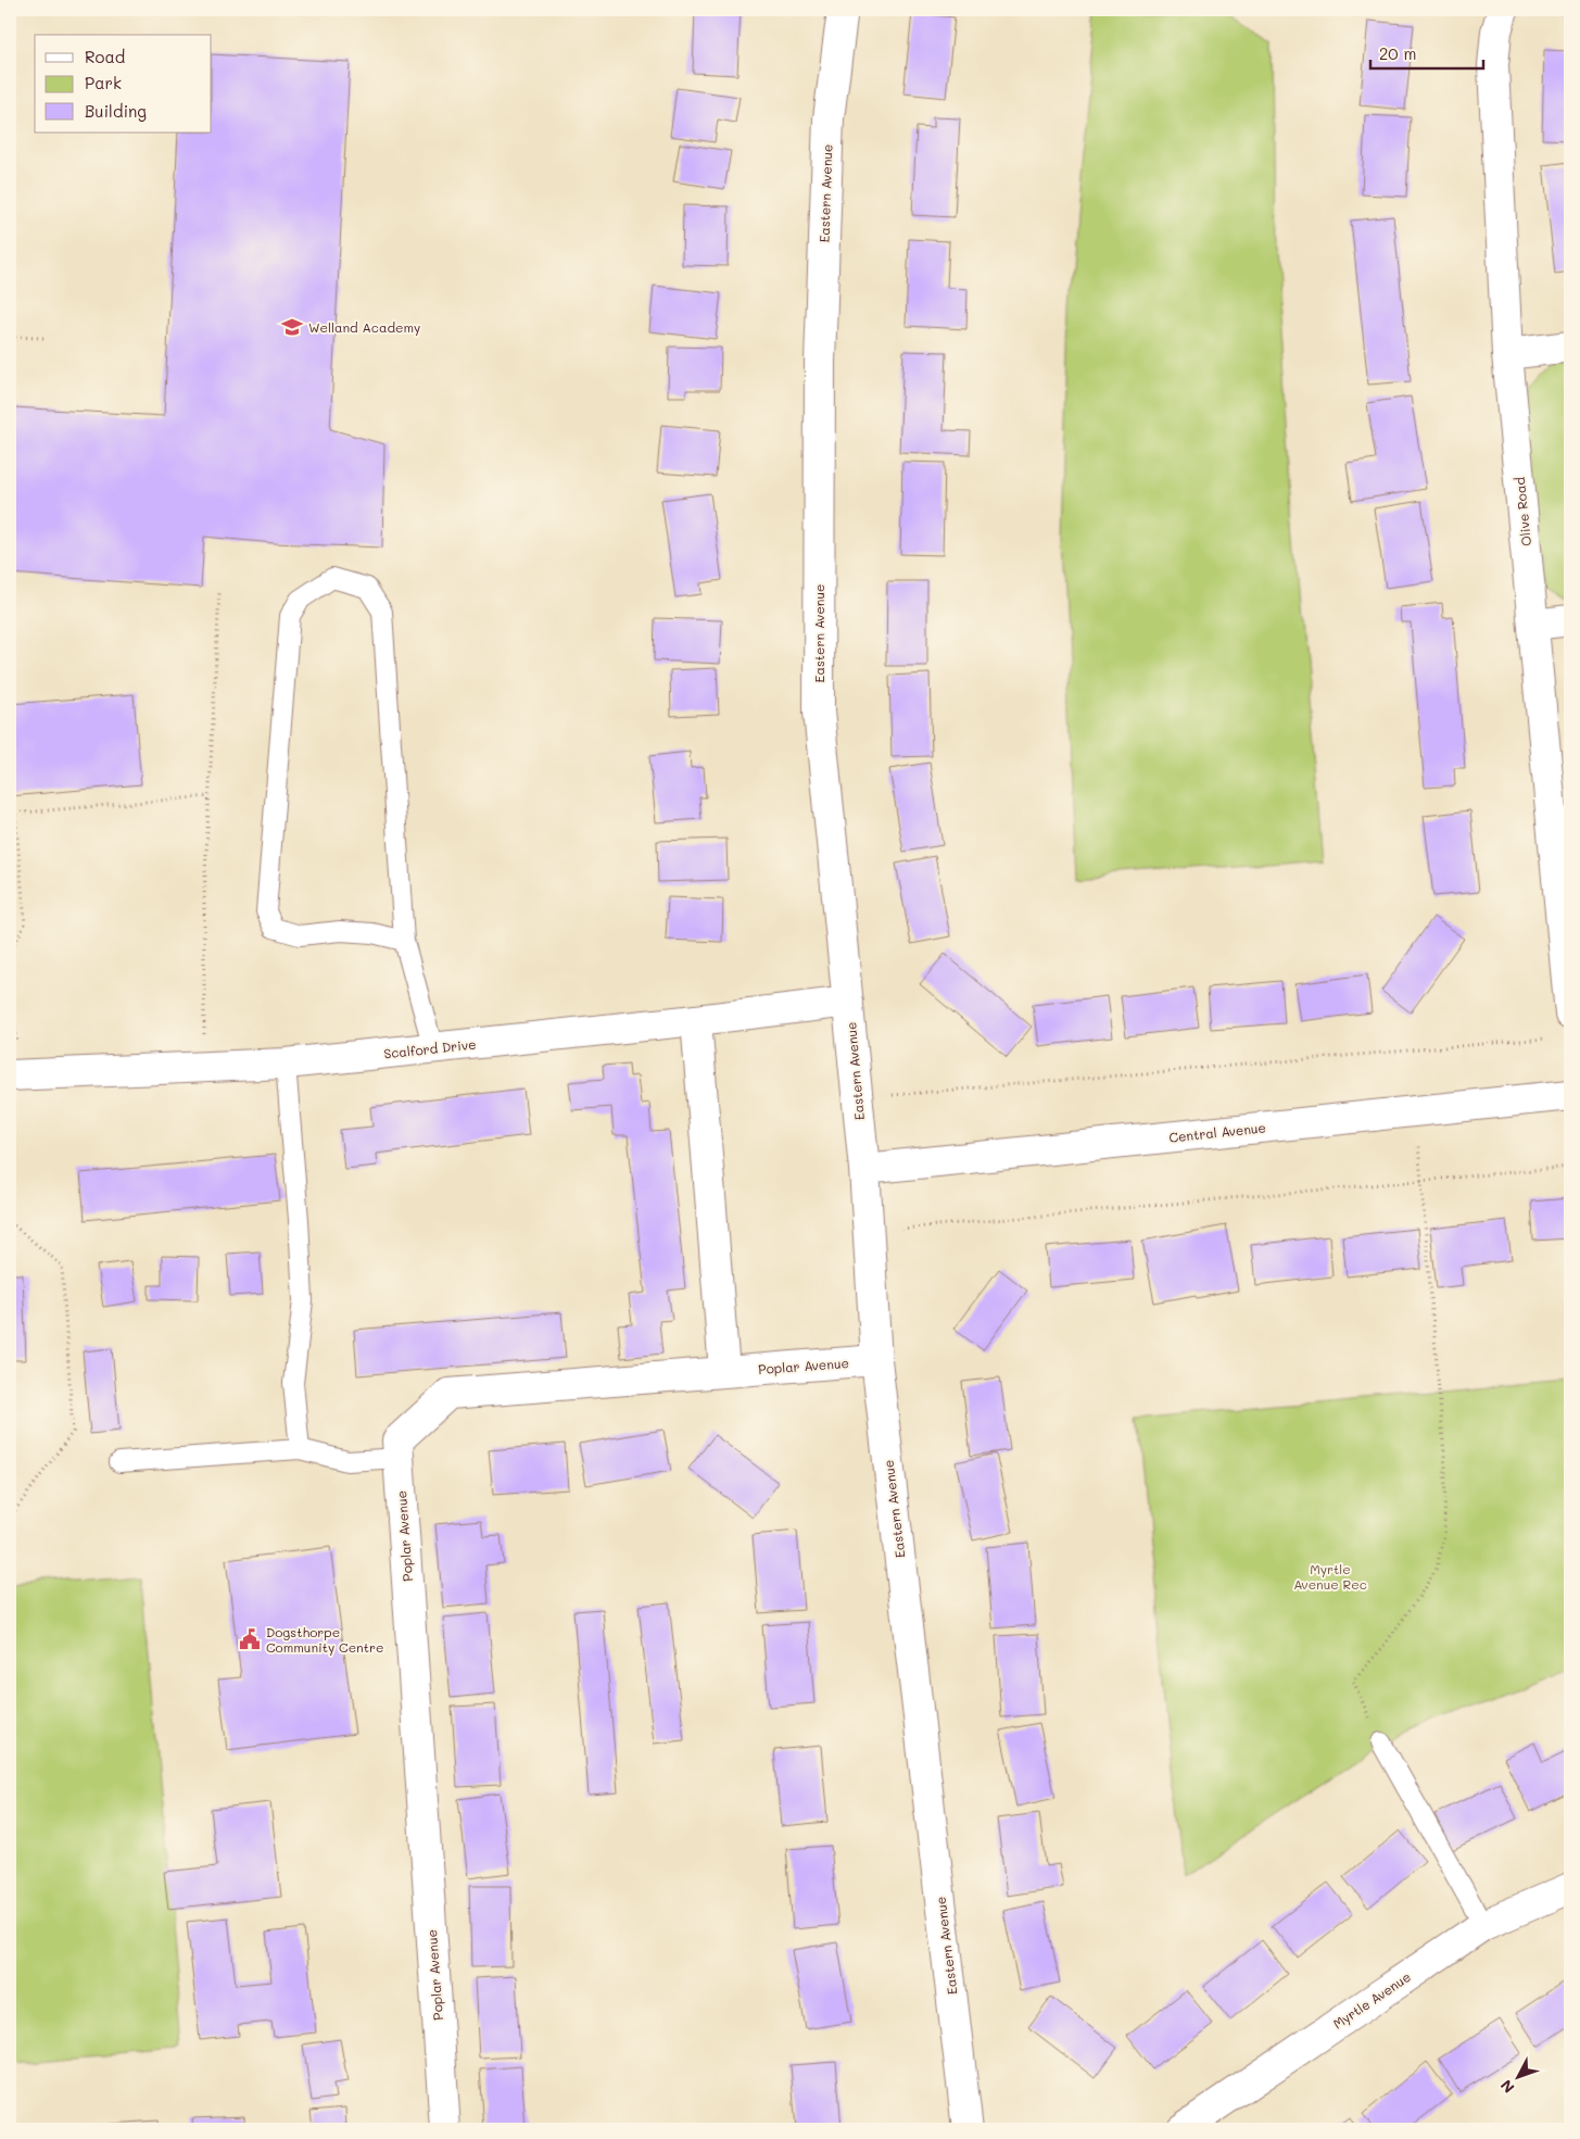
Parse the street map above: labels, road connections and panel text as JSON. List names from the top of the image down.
{
  "streets": {
    "street": [
      "Eastern Avenue",
      "Olive Road",
      "Scalford Drive",
      "Central Avenue",
      "Poplar Avenue",
      "Myrtle Avenue"
    ]
  },
  "crossings": [
    ["Eastern Avenue", "Scalford Drive"],
    ["Eastern Avenue", "Central Avenue"],
    ["Eastern Avenue", "Poplar Avenue"]
  ],
  "parks": ["Myrtle Avenue Rec"],
  "places": {
    "school or university": ["Welland Academy"],
    "public building": ["Dogsthorpe Community Centre"]
  },
  "legend": ["Road", "Park", "Building"],
  "scale_bar": "20 m",
  "north": "bottom left"
}
